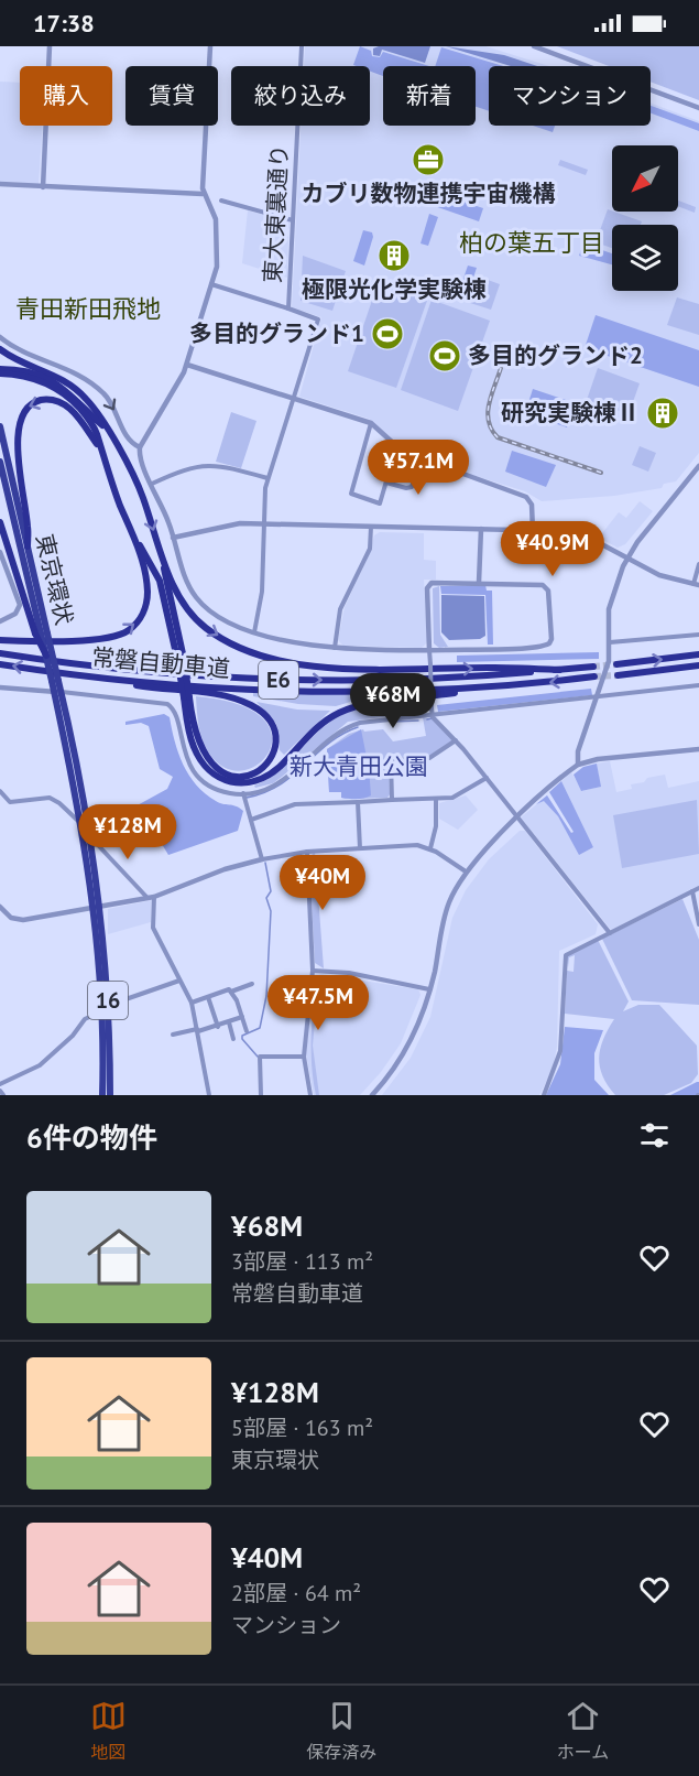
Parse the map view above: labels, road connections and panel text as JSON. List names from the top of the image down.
{
  "streets": {
    "highway": [
      "東京環状",
      "常磐自動車道",
      "E6",
      "16"
    ],
    "street": ["東大東裏通り"]
  },
  "districts": ["柏の葉五丁目", "青田新田飛地"],
  "parks": ["新大青田公園"],
  "places": {
    "office": ["カブリ数物連携宇宙機構"],
    "building": ["極限光化学実験棟", "研究実験棟Ⅱ"],
    "sports": ["多目的グランド1", "多目的グランド2"]
  },
  "north": "bottom left",
  "page": {
    "status": "17:38",
    "chip": [
      "購入",
      "賃貸",
      "絞り込み",
      "新着",
      "マンション"
    ],
    "price": [
      "¥57.1M",
      "¥40.9M",
      "¥68M",
      "¥128M",
      "¥40M",
      "¥47.5M"
    ],
    "heading": "6件の物件",
    "list": [
      {
        "name": "¥68M",
        "note": "3部屋 · 113 m² · 常磐自動車道"
      },
      {
        "name": "¥128M",
        "note": "5部屋 · 163 m² · 東京環状"
      },
      {
        "name": "¥40M",
        "note": "2部屋 · 64 m² · マンション"
      }
    ],
    "tabs": ["地図", "保存済み", "ホーム"]
  }
}
